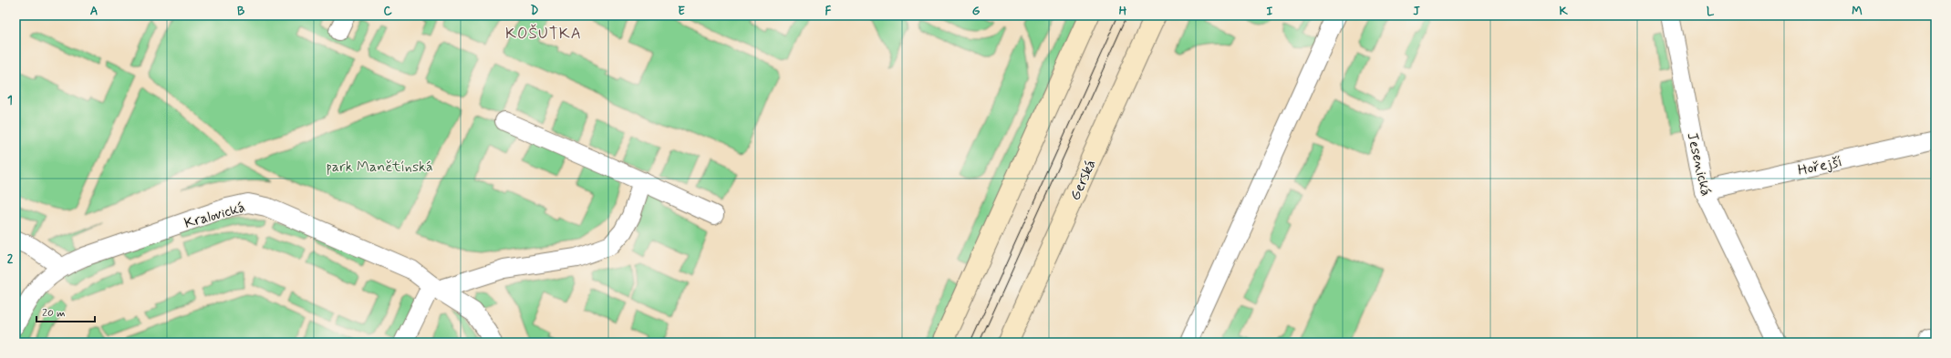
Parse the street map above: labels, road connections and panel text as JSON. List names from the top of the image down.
{
  "streets": {
    "street": [
      "Jesenická",
      "Hořejší",
      "Gerská",
      "Kralovická"
    ]
  },
  "crossings": [
    ["Jesenická", "Hořejší"]
  ],
  "districts": ["KOŠUTKA"],
  "parks": ["park Manětínská"],
  "scale_bar": "20 m",
  "grid": {
    "columns": [
      "A",
      "B",
      "C",
      "D",
      "E",
      "F",
      "G",
      "H",
      "I",
      "J",
      "K",
      "L",
      "M"
    ],
    "rows": ["1", "2"]
  }
}
